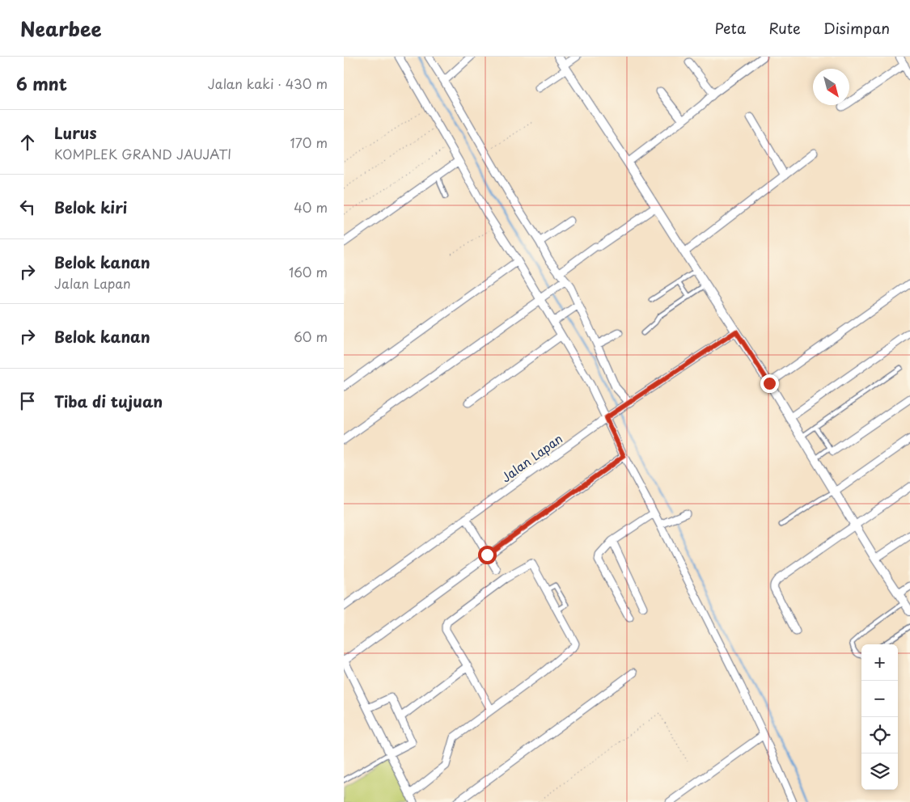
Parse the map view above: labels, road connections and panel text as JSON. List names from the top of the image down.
{
  "streets": {
    "street": ["Jalan Lapan"]
  },
  "north": "bottom right",
  "page": {
    "header": "Nearbee",
    "nav": ["Peta", "Rute", "Disimpan"],
    "heading": ["6 mnt", "Jalan kaki · 430 m"],
    "list": [
      ["Lurus", "KOMPLEK GRAND JAUJATI", "170 m"],
      ["Belok kiri", "40 m"],
      ["Belok kanan", "Jalan Lapan", "160 m"],
      ["Belok kanan", "60 m"],
      "Tiba di tujuan"
    ],
    "map_buttons": ["+", "−"]
  }
}
